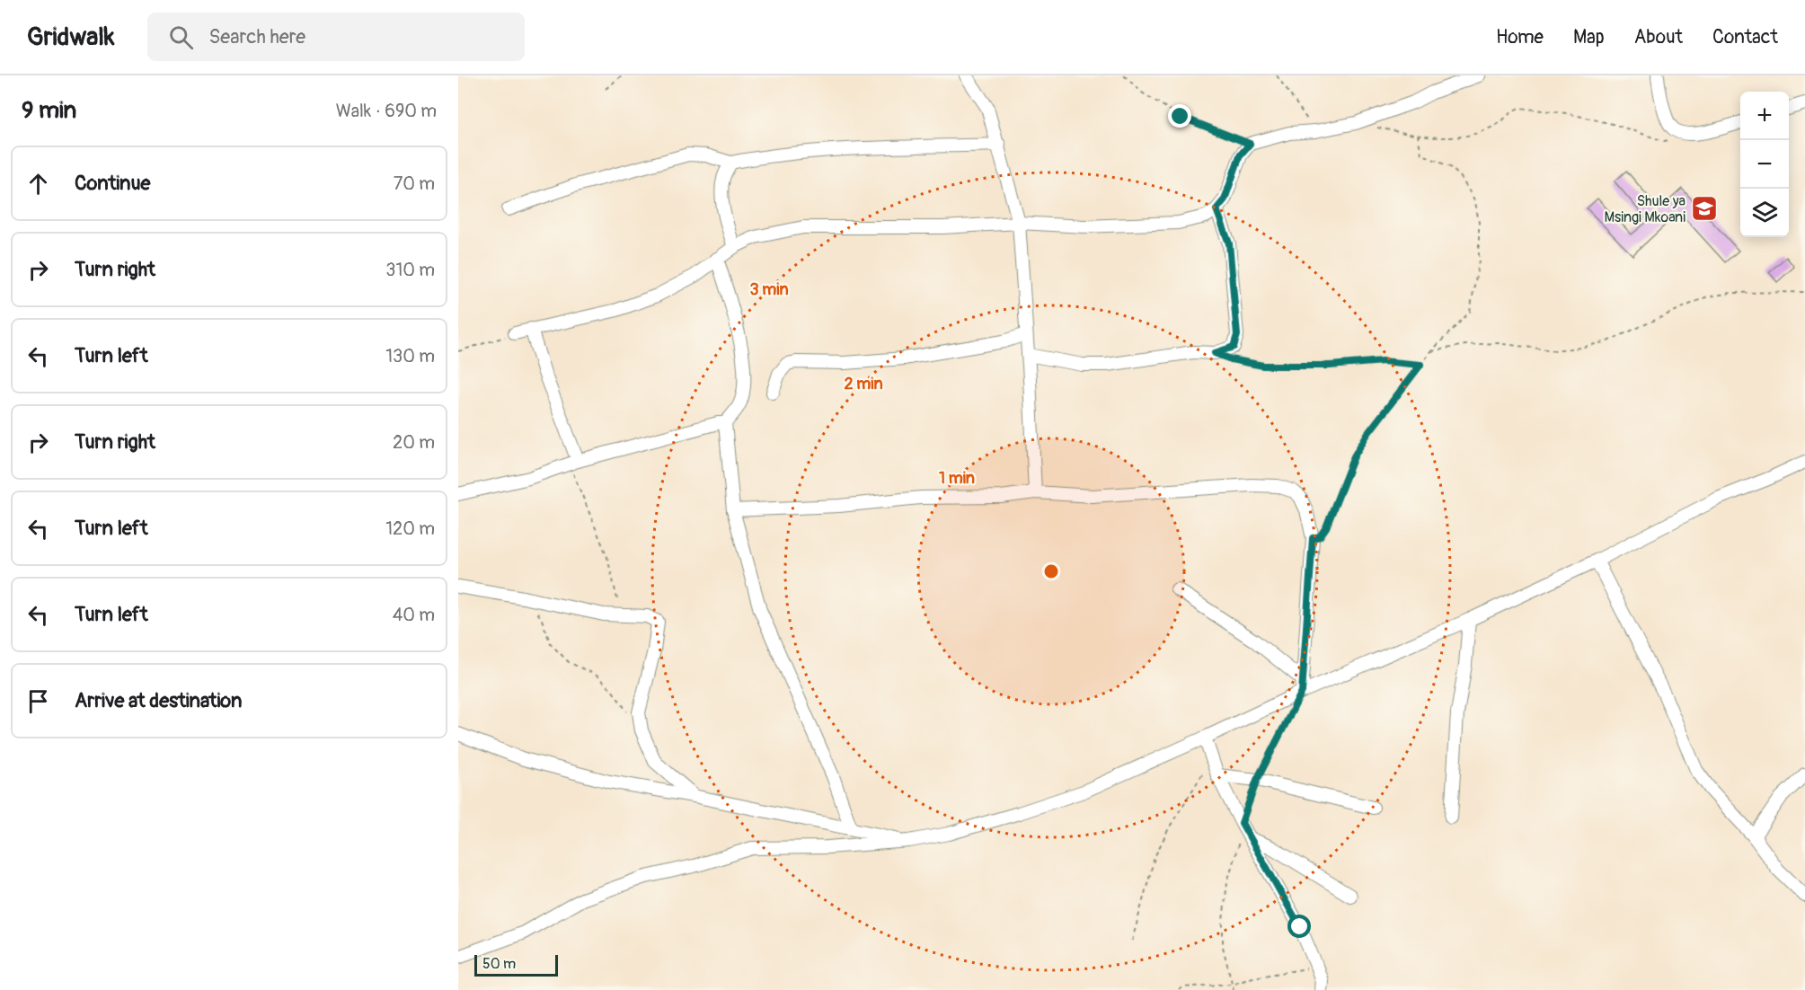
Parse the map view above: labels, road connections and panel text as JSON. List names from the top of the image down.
{
  "places": {
    "school or university": ["Shule ya Msingi Mkoani"]
  },
  "scale_bar": "50 m",
  "page": {
    "header": "Gridwalk",
    "search": "Search here",
    "nav": [
      "Home",
      "Map",
      "About",
      "Contact"
    ],
    "heading": ["9 min", "Walk · 690 m"],
    "map_buttons": ["+", "−"],
    "list": [
      ["Continue", "70 m"],
      ["Turn right", "310 m"],
      ["Turn left", "130 m"],
      ["Turn right", "20 m"],
      ["Turn left", "120 m"],
      ["Turn left", "40 m"],
      "Arrive at destination"
    ],
    "scale": "50 m"
  },
  "rings": ["3 min", "2 min", "1 min"]
}
